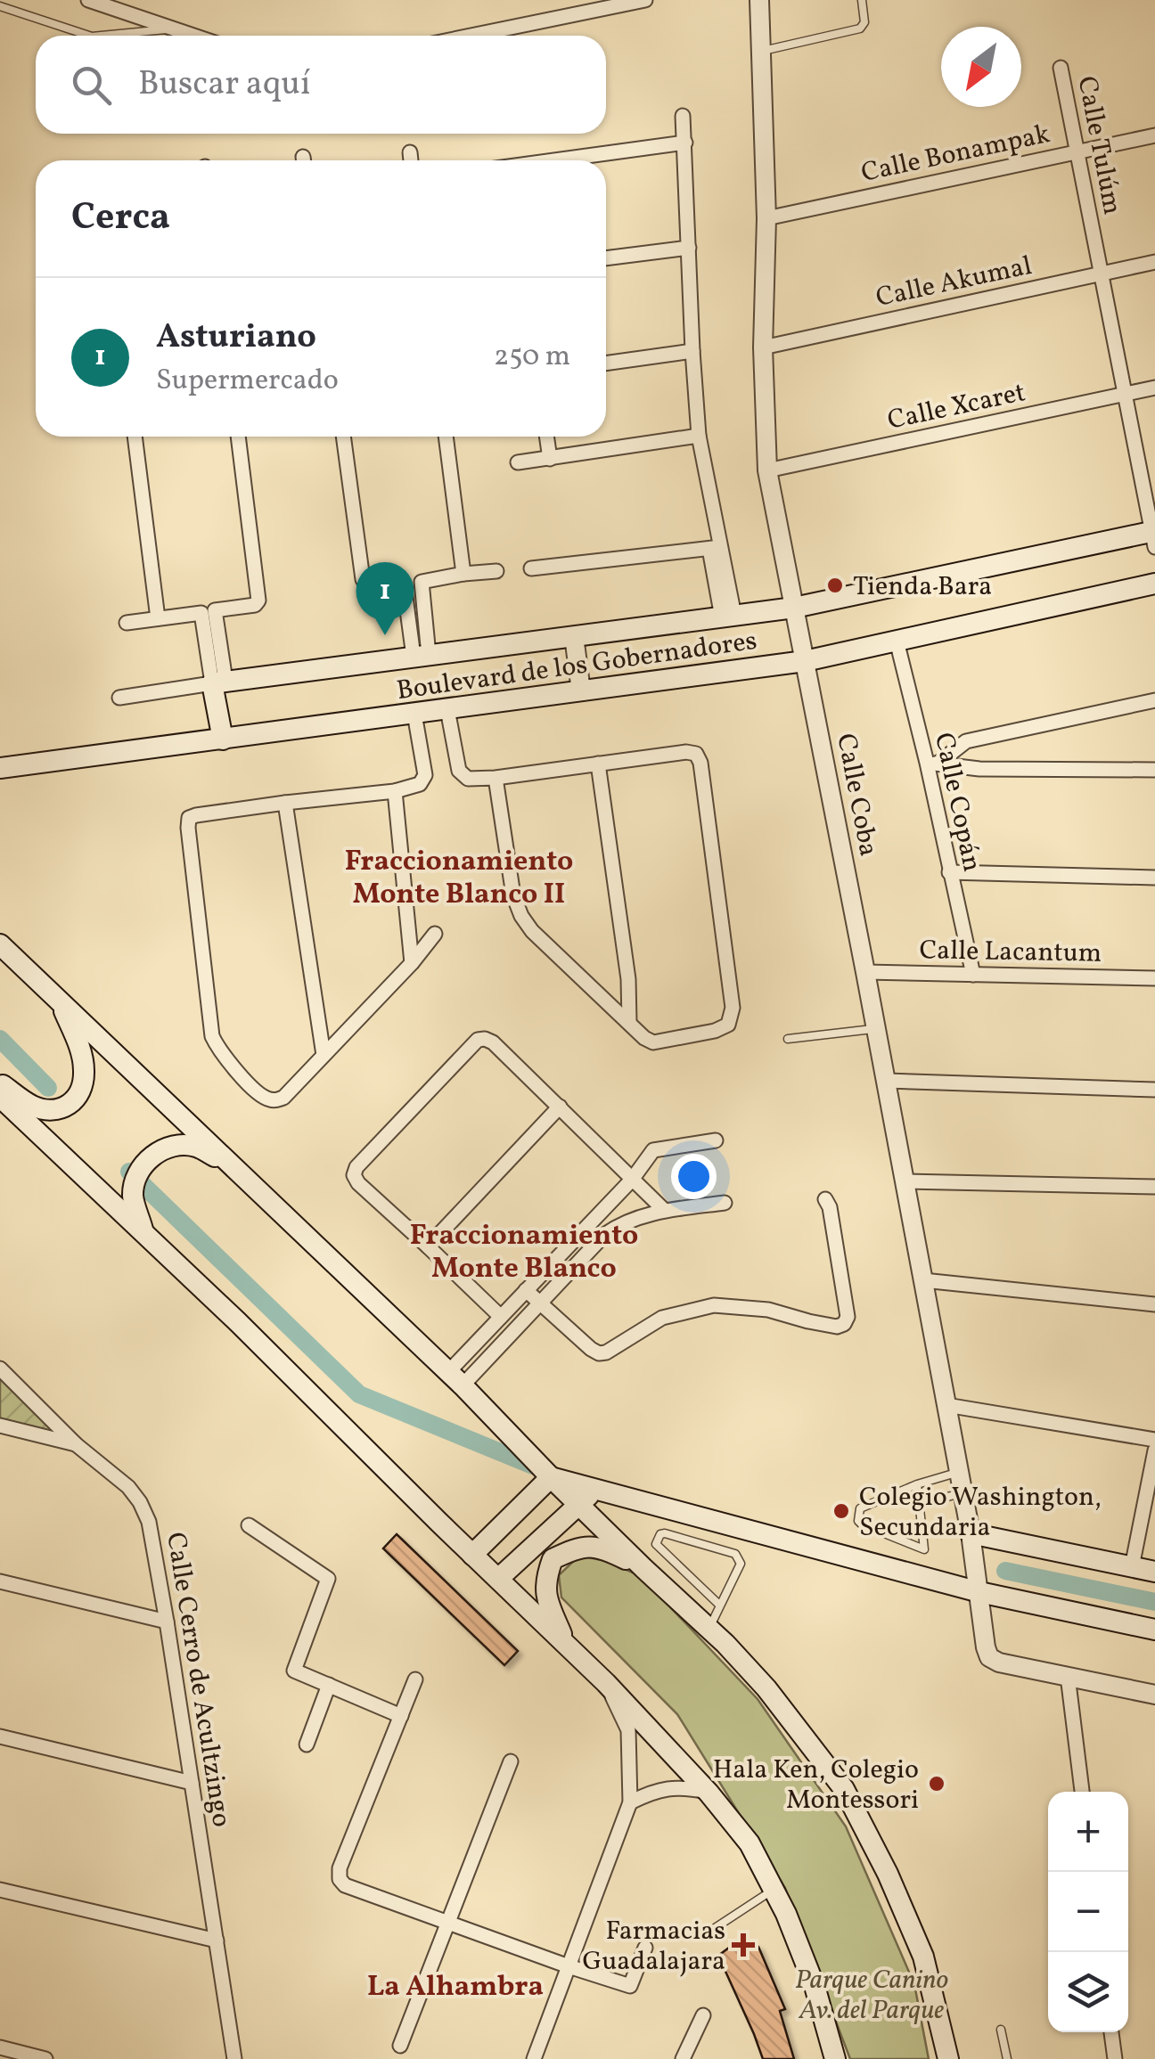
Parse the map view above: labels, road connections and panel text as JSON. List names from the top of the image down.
{
  "streets": {
    "main road": ["Boulevard de los Gobernadores"],
    "street": [
      "Calle Tulúm",
      "Calle Bonampak",
      "Calle Akumal",
      "Calle Xcaret",
      "Calle Coba",
      "Calle Copán",
      "Calle Lacantum",
      "Calle Cerro de Acultzingo"
    ]
  },
  "crossings": [
    ["Calle Tulúm", "Calle Bonampak"],
    ["Calle Tulúm", "Calle Akumal"],
    ["Calle Tulúm", "Calle Xcaret"],
    ["Calle Tulúm", "Boulevard de los Gobernadores"],
    ["Calle Bonampak", "Calle Coba"],
    ["Calle Akumal", "Calle Coba"],
    ["Calle Xcaret", "Calle Coba"],
    ["Boulevard de los Gobernadores", "Calle Coba"],
    ["Boulevard de los Gobernadores", "Calle Copán"],
    ["Calle Coba", "Calle Lacantum"],
    ["Calle Copán", "Calle Lacantum"]
  ],
  "districts": ["Fraccionamiento Monte Blanco II", "Fraccionamiento Monte Blanco", "La Alhambra"],
  "parks": ["Parque Canino Av. del Parque"],
  "places": {
    "other": ["Tienda Bara", "Colegio Washington, Secundaria", "Hala Ken, Colegio Montessori"],
    "health": ["Farmacias Guadalajara"]
  },
  "north": "bottom left",
  "page": {
    "search": "Buscar aquí",
    "heading": "Cerca",
    "list": [
      {
        "mark": "1",
        "name": "Asturiano",
        "note": "Supermercado",
        "value": "250 m"
      }
    ],
    "pins": "1",
    "map_buttons": ["+", "−"]
  }
}
